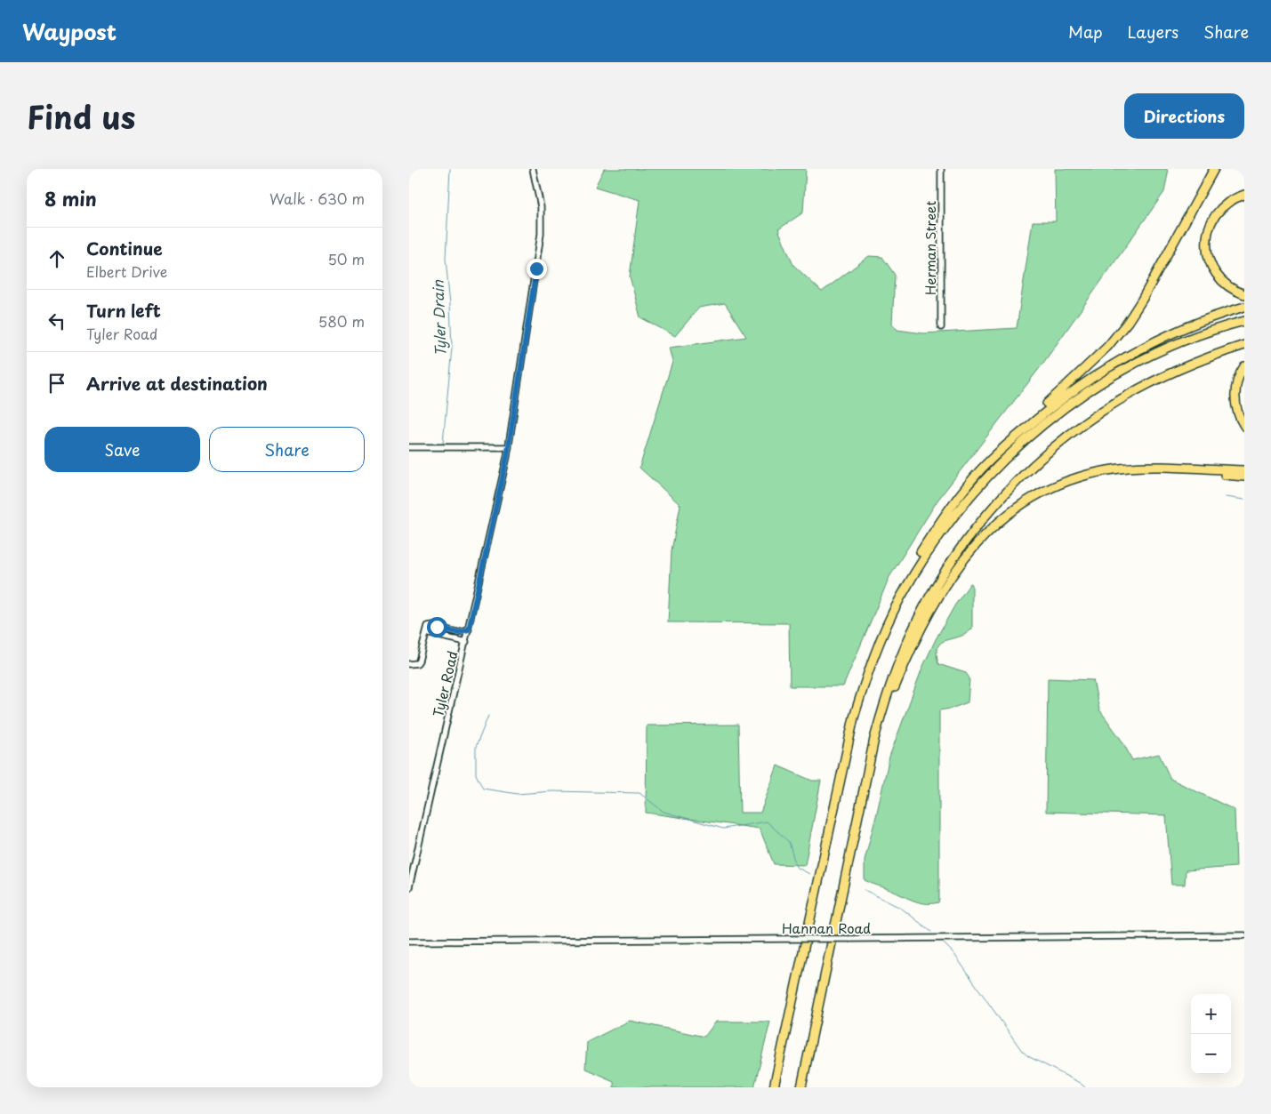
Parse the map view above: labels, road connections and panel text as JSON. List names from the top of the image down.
{
  "streets": {
    "street": ["Herman Street", "Tyler Road", "Hannan Road"]
  },
  "water": ["Tyler Drain"],
  "page": {
    "header": "Waypost",
    "nav": ["Map", "Layers", "Share"],
    "title": "Find us",
    "buttons": [
      "Directions",
      ["Save", "Share"]
    ],
    "heading": ["8 min", "Walk · 630 m"],
    "list": [
      ["Continue", "Elbert Drive", "50 m"],
      ["Turn left", "Tyler Road", "580 m"],
      "Arrive at destination"
    ],
    "map_buttons": ["+", "−"]
  }
}
